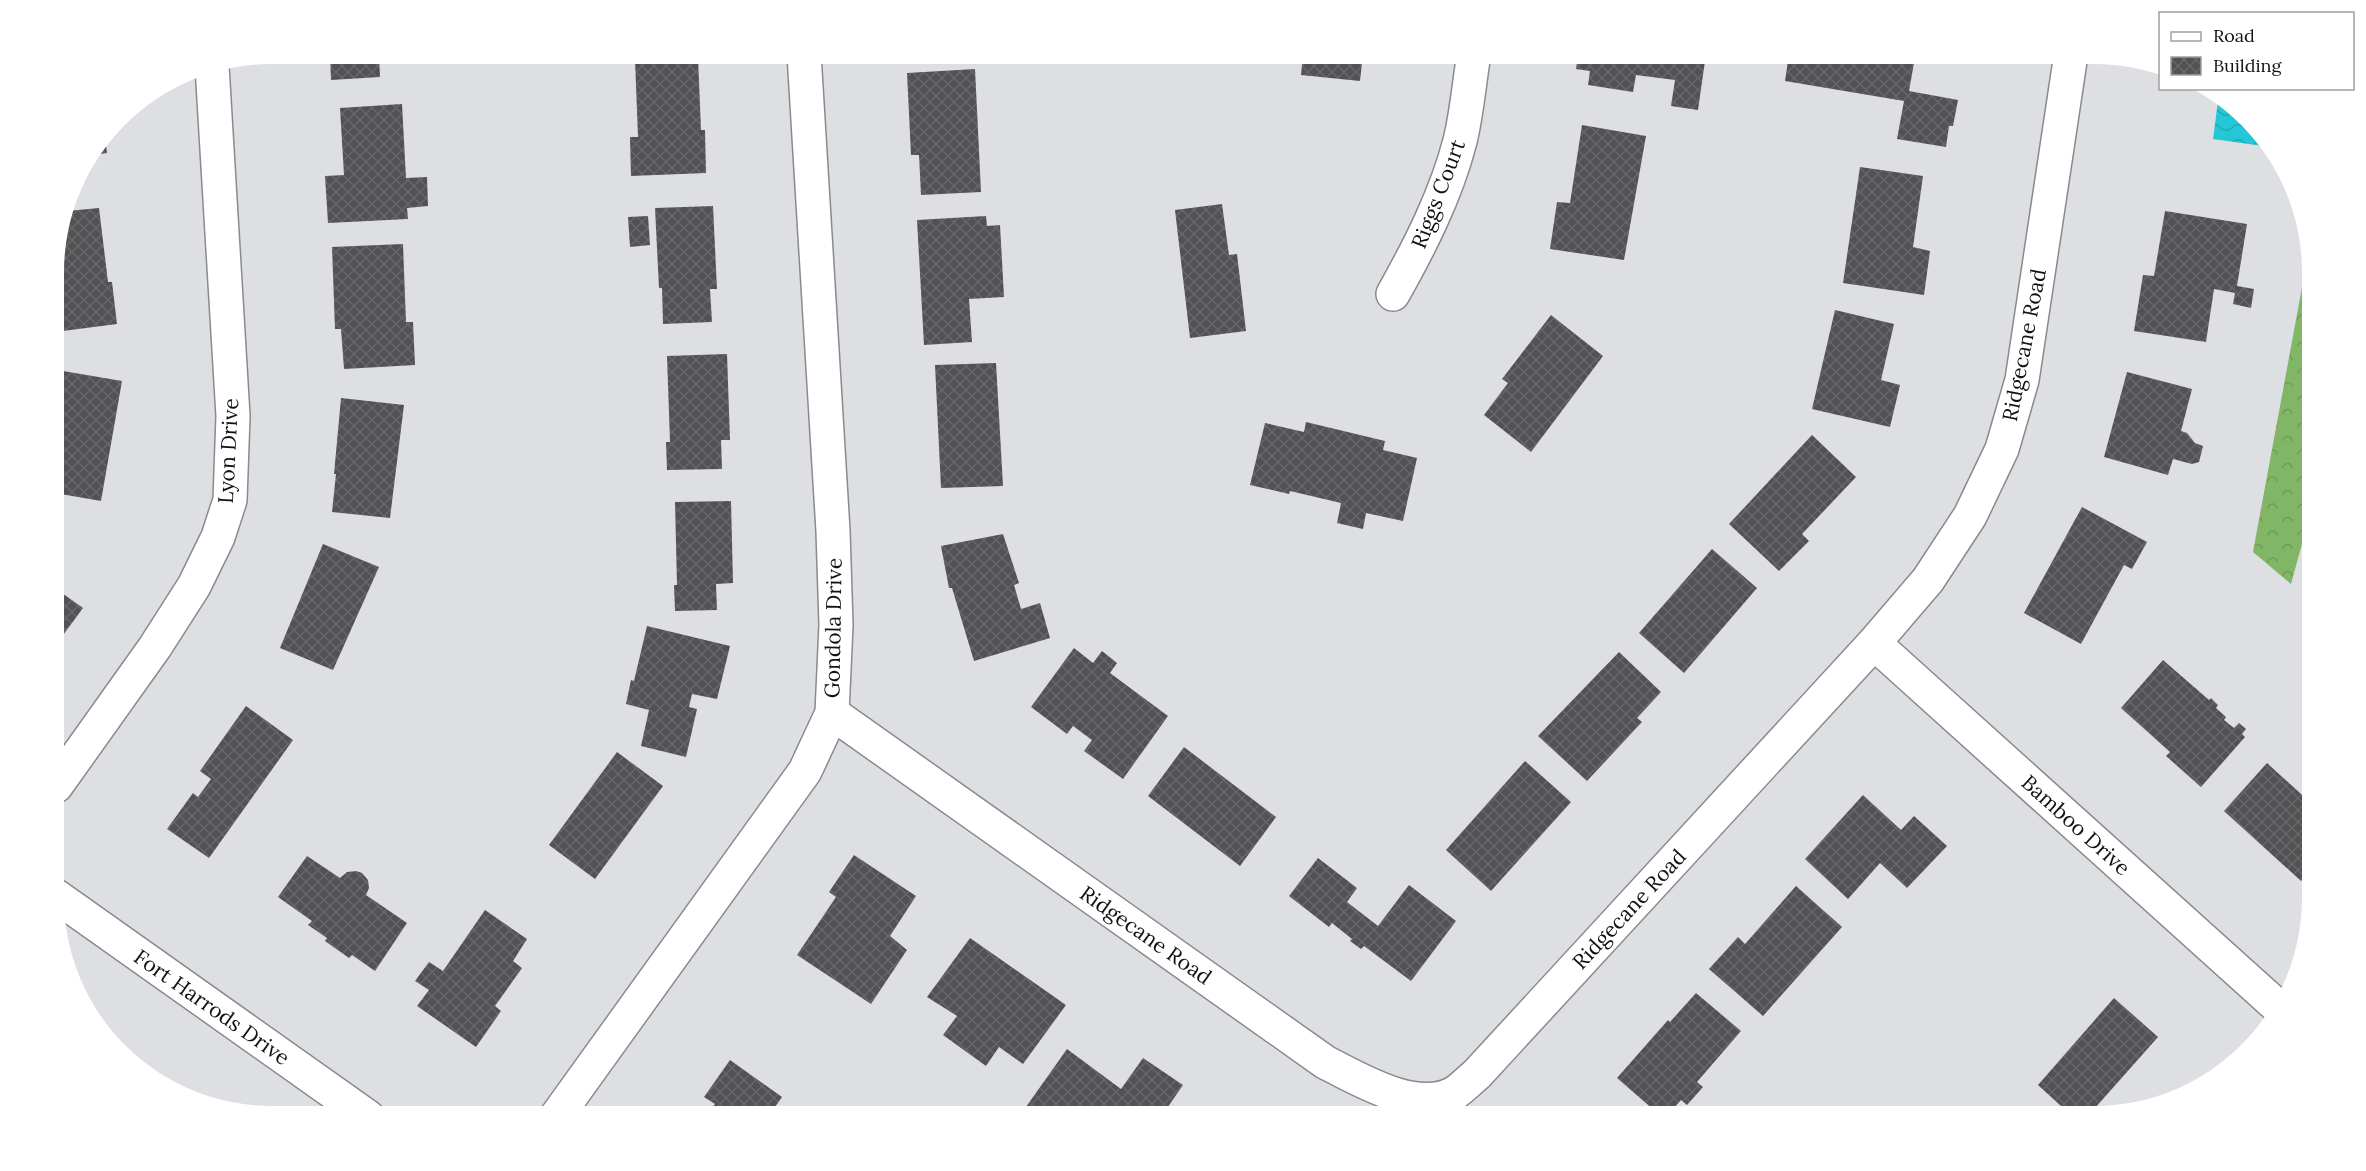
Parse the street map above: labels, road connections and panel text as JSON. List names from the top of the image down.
{
  "streets": {
    "street": [
      "Riggs Court",
      "Ridgecane Road",
      "Lyon Drive",
      "Gondola Drive",
      "Bamboo Drive",
      "Fort Harrods Drive"
    ]
  },
  "crossings": [
    ["Ridgecane Road", "Gondola Drive"],
    ["Ridgecane Road", "Bamboo Drive"]
  ],
  "legend": ["Road", "Building"]
}
